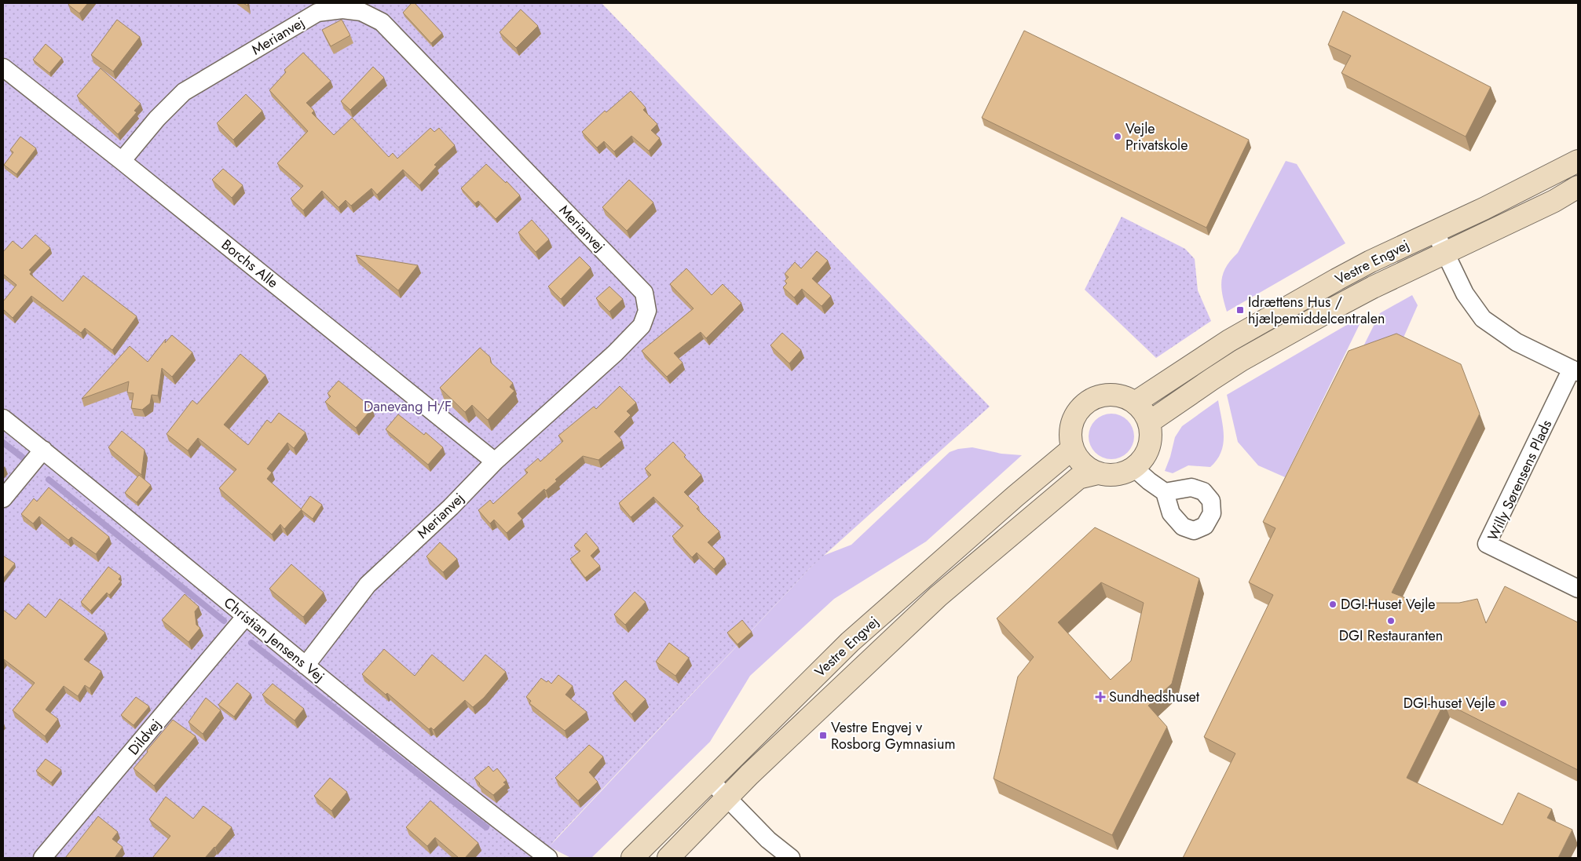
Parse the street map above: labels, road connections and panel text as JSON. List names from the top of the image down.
{
  "streets": {
    "street": [
      "Merianvej",
      "Vestre Engvej",
      "Borchs Alle",
      "Willy Sørensens Plads",
      "Christian Jensens Vej",
      "Dildvej"
    ]
  },
  "crossings": [
    ["Merianvej", "Borchs Alle"],
    ["Merianvej", "Christian Jensens Vej"],
    ["Vestre Engvej", "Willy Sørensens Plads"],
    ["Christian Jensens Vej", "Dildvej"]
  ],
  "parks": ["Danevang H/F"],
  "places": {
    "other": [
      "Vejle Privatskole",
      "DGI-Huset Vejle",
      "DGI Restauranten",
      "DGI-huset Vejle"
    ],
    "transit": ["Idrættens Hus / hjælpemiddelcentralen", "Vestre Engvej v Rosborg Gymnasium"],
    "health": ["Sundhedshuset"]
  }
}
